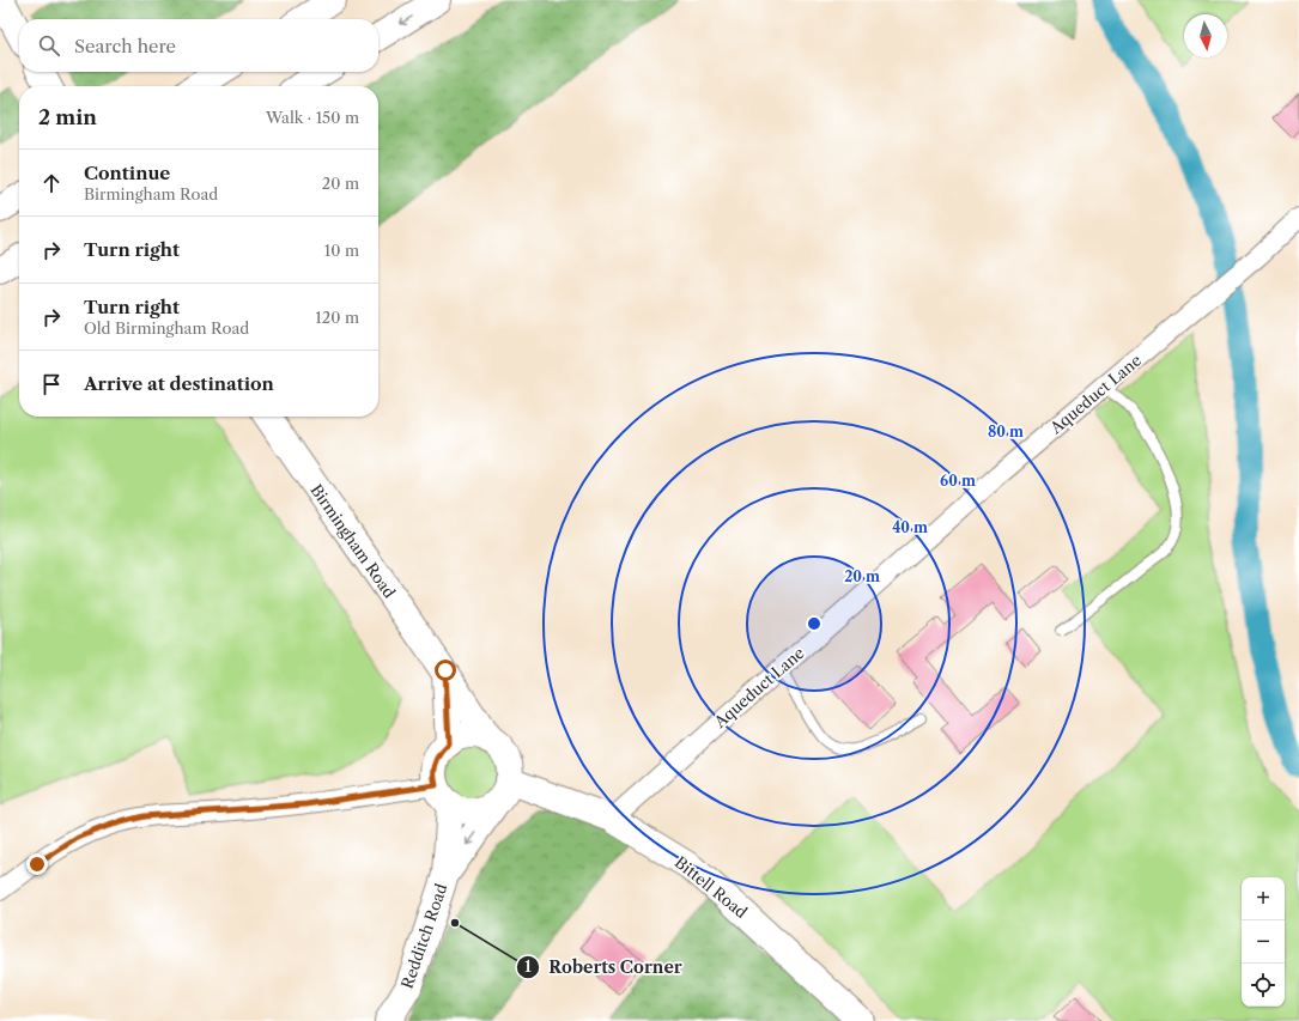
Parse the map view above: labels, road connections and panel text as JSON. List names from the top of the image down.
{
  "streets": {
    "main road": ["Birmingham Road", "Bittell Road", "Redditch Road"],
    "street": ["Aqueduct Lane"]
  },
  "crossings": [
    ["Aqueduct Lane", "Bittell Road"],
    ["Birmingham Road", "Bittell Road"],
    ["Birmingham Road", "Redditch Road"],
    ["Bittell Road", "Redditch Road"]
  ],
  "places": ["Roberts Corner"],
  "north": "bottom",
  "page": {
    "search": "Search here",
    "heading": ["2 min", "Walk · 150 m"],
    "list": [
      ["Continue", "Birmingham Road", "20 m"],
      ["Turn right", "10 m"],
      ["Turn right", "Old Birmingham Road", "120 m"],
      "Arrive at destination"
    ],
    "map_buttons": ["+", "−"]
  },
  "rings": [
    "80 m",
    "60 m",
    "40 m",
    "20 m"
  ]
}
